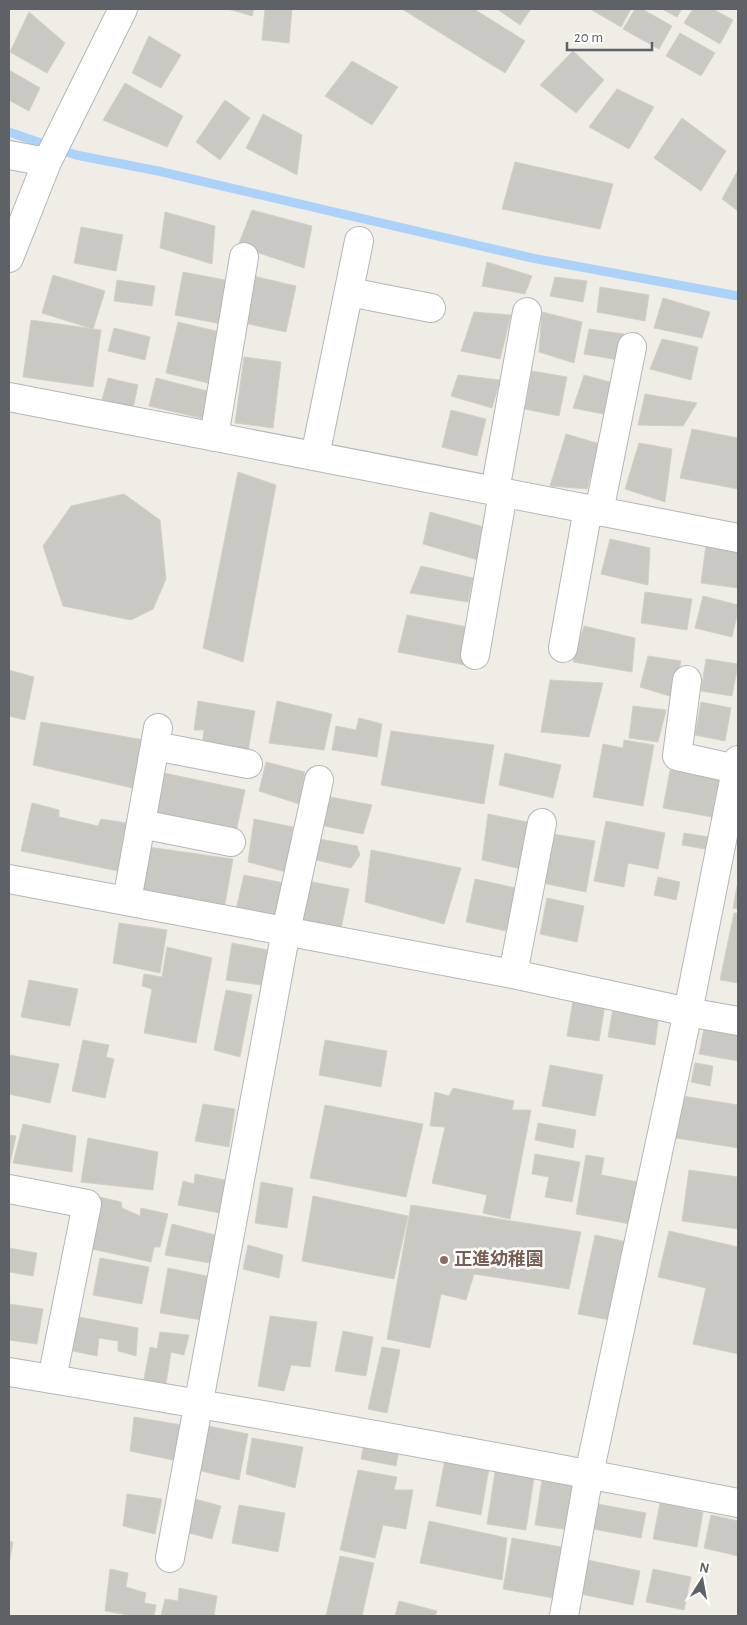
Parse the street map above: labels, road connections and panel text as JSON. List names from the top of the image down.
{
  "places": ["正進幼稚園"],
  "scale_bar": "20 m",
  "north": "top"
}
